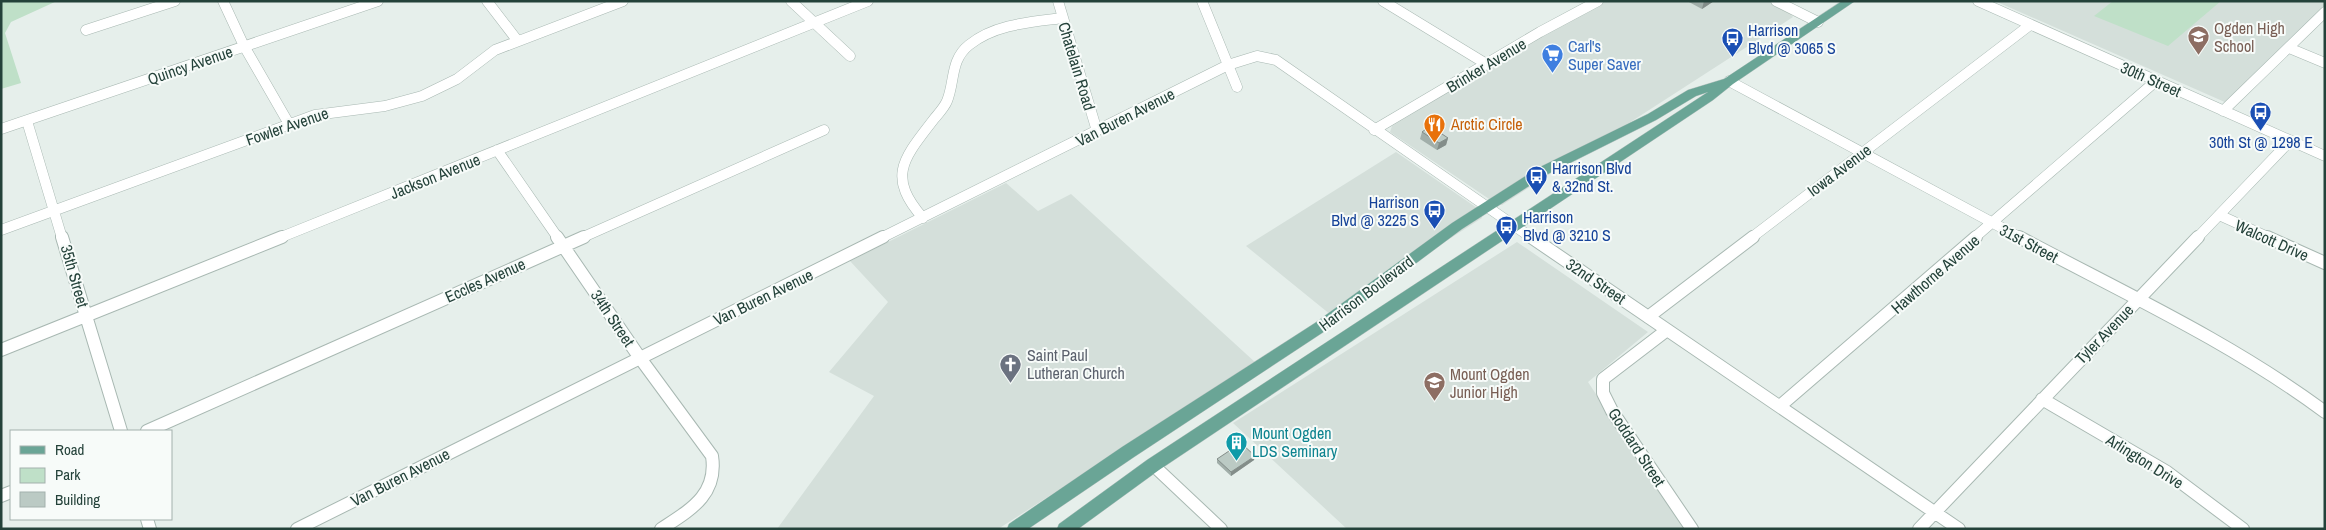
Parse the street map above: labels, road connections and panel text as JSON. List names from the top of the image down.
{
  "streets": {
    "main road": ["Harrison Boulevard"],
    "street": [
      "Quincy Avenue",
      "Brinker Avenue",
      "Chatelain Road",
      "30th Street",
      "Van Buren Avenue",
      "Fowler Avenue",
      "Iowa Avenue",
      "Jackson Avenue",
      "Walcott Drive",
      "31st Street",
      "Hawthorne Avenue",
      "35th Street",
      "Eccles Avenue",
      "32nd Street",
      "34th Street",
      "Tyler Avenue",
      "Goddard Street",
      "Arlington Drive"
    ]
  },
  "crossings": [
    ["Quincy Avenue", "35th Street"],
    ["Brinker Avenue", "32nd Street"],
    ["Chatelain Road", "Van Buren Avenue"],
    ["30th Street", "Iowa Avenue"],
    ["30th Street", "Hawthorne Avenue"],
    ["30th Street", "Tyler Avenue"],
    ["Van Buren Avenue", "32nd Street"],
    ["Van Buren Avenue", "34th Street"],
    ["Fowler Avenue", "35th Street"],
    ["Iowa Avenue", "31st Street"],
    ["Iowa Avenue", "32nd Street"],
    ["Jackson Avenue", "35th Street"],
    ["Jackson Avenue", "34th Street"],
    ["Walcott Drive", "Tyler Avenue"],
    ["31st Street", "Hawthorne Avenue"],
    ["31st Street", "Harrison Boulevard"],
    ["31st Street", "Tyler Avenue"],
    ["Hawthorne Avenue", "32nd Street"],
    ["Eccles Avenue", "34th Street"],
    ["32nd Street", "Harrison Boulevard"],
    ["32nd Street", "Tyler Avenue"],
    ["32nd Street", "Goddard Street"],
    ["Tyler Avenue", "Arlington Drive"]
  ],
  "places": {
    "school or university": ["Ogden High School", "Mount Ogden Junior High"],
    "bus stop": [
      "Harrison Blvd @ 3065 S",
      "30th St @ 1298 E",
      "Harrison Blvd & 32nd St.",
      "Harrison Blvd @ 3225 S",
      "Harrison Blvd @ 3210 S"
    ],
    "supermarket": ["Carl's Super Saver"],
    "restaurant": ["Arctic Circle"],
    "church": ["Saint Paul Lutheran Church"],
    "building": ["Mount Ogden LDS Seminary"]
  },
  "legend": ["Road", "Park", "Building"]
}
